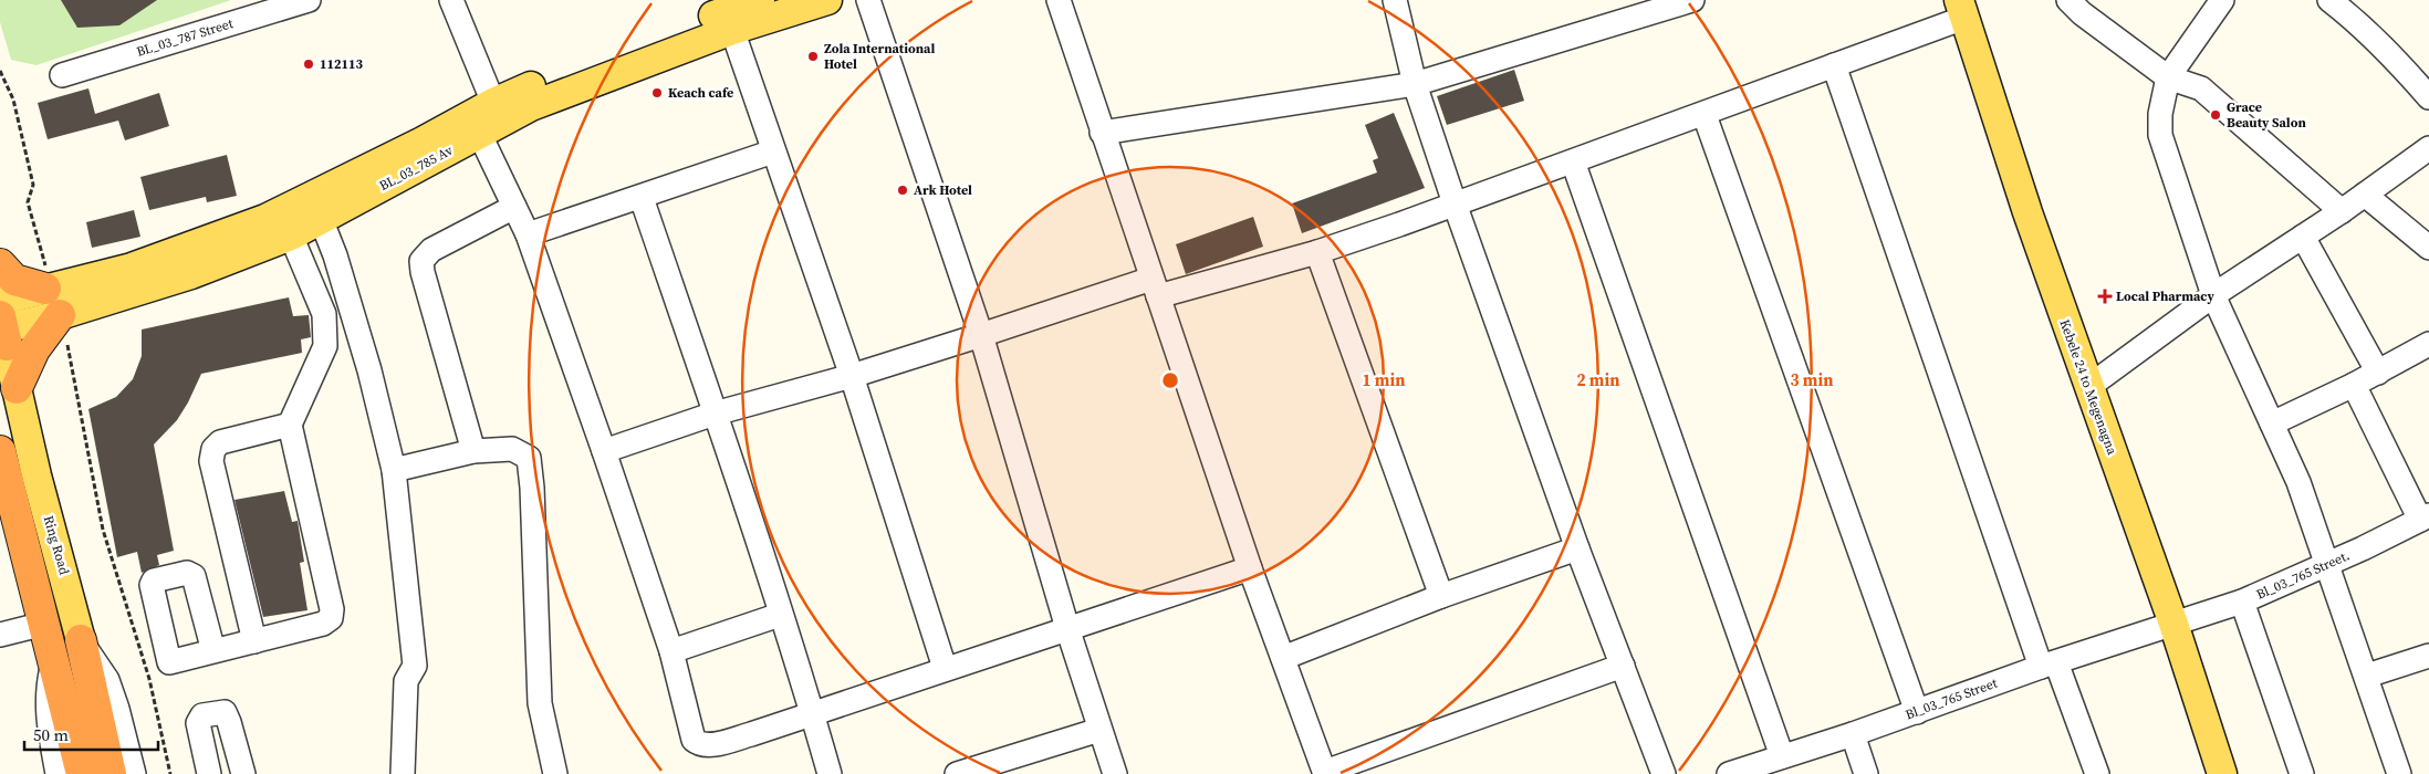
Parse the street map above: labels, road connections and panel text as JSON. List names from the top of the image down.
{
  "streets": {
    "highway": ["Ring Road"],
    "main road": ["BL_03_785 Av", "Kebele 24 to Megenagna"],
    "street": ["BL_03_787 Street", "Bl_03_765 Street.", "Bl_03_765 Street"]
  },
  "crossings": [
    ["BL_03_785 Av", "Ring Road"],
    ["Kebele 24 to Megenagna", "Bl_03_765 Street."],
    ["Kebele 24 to Megenagna", "Bl_03_765 Street"],
    ["Bl_03_765 Street.", "Bl_03_765 Street"]
  ],
  "places": {
    "other": [
      "Zola International Hotel",
      "112113",
      "Keach cafe",
      "Grace Beauty Salon",
      "Ark Hotel"
    ],
    "health": ["Local Pharmacy"]
  },
  "scale_bar": "50 m",
  "rings": ["1 min", "2 min", "3 min"]
}
